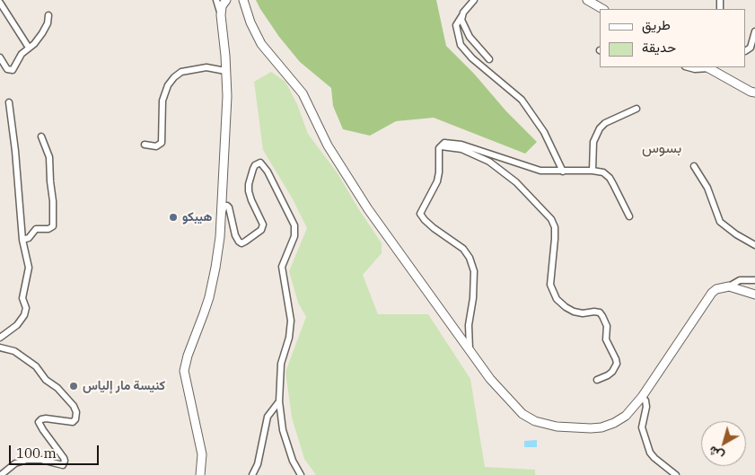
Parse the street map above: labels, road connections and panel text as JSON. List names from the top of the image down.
{
  "districts": ["بسوس"],
  "places": ["هيبكو", "كنيسة مار إلياس"],
  "legend": ["طريق", "حديقة"],
  "scale_bar": "100 m",
  "north": "bottom left"
}
